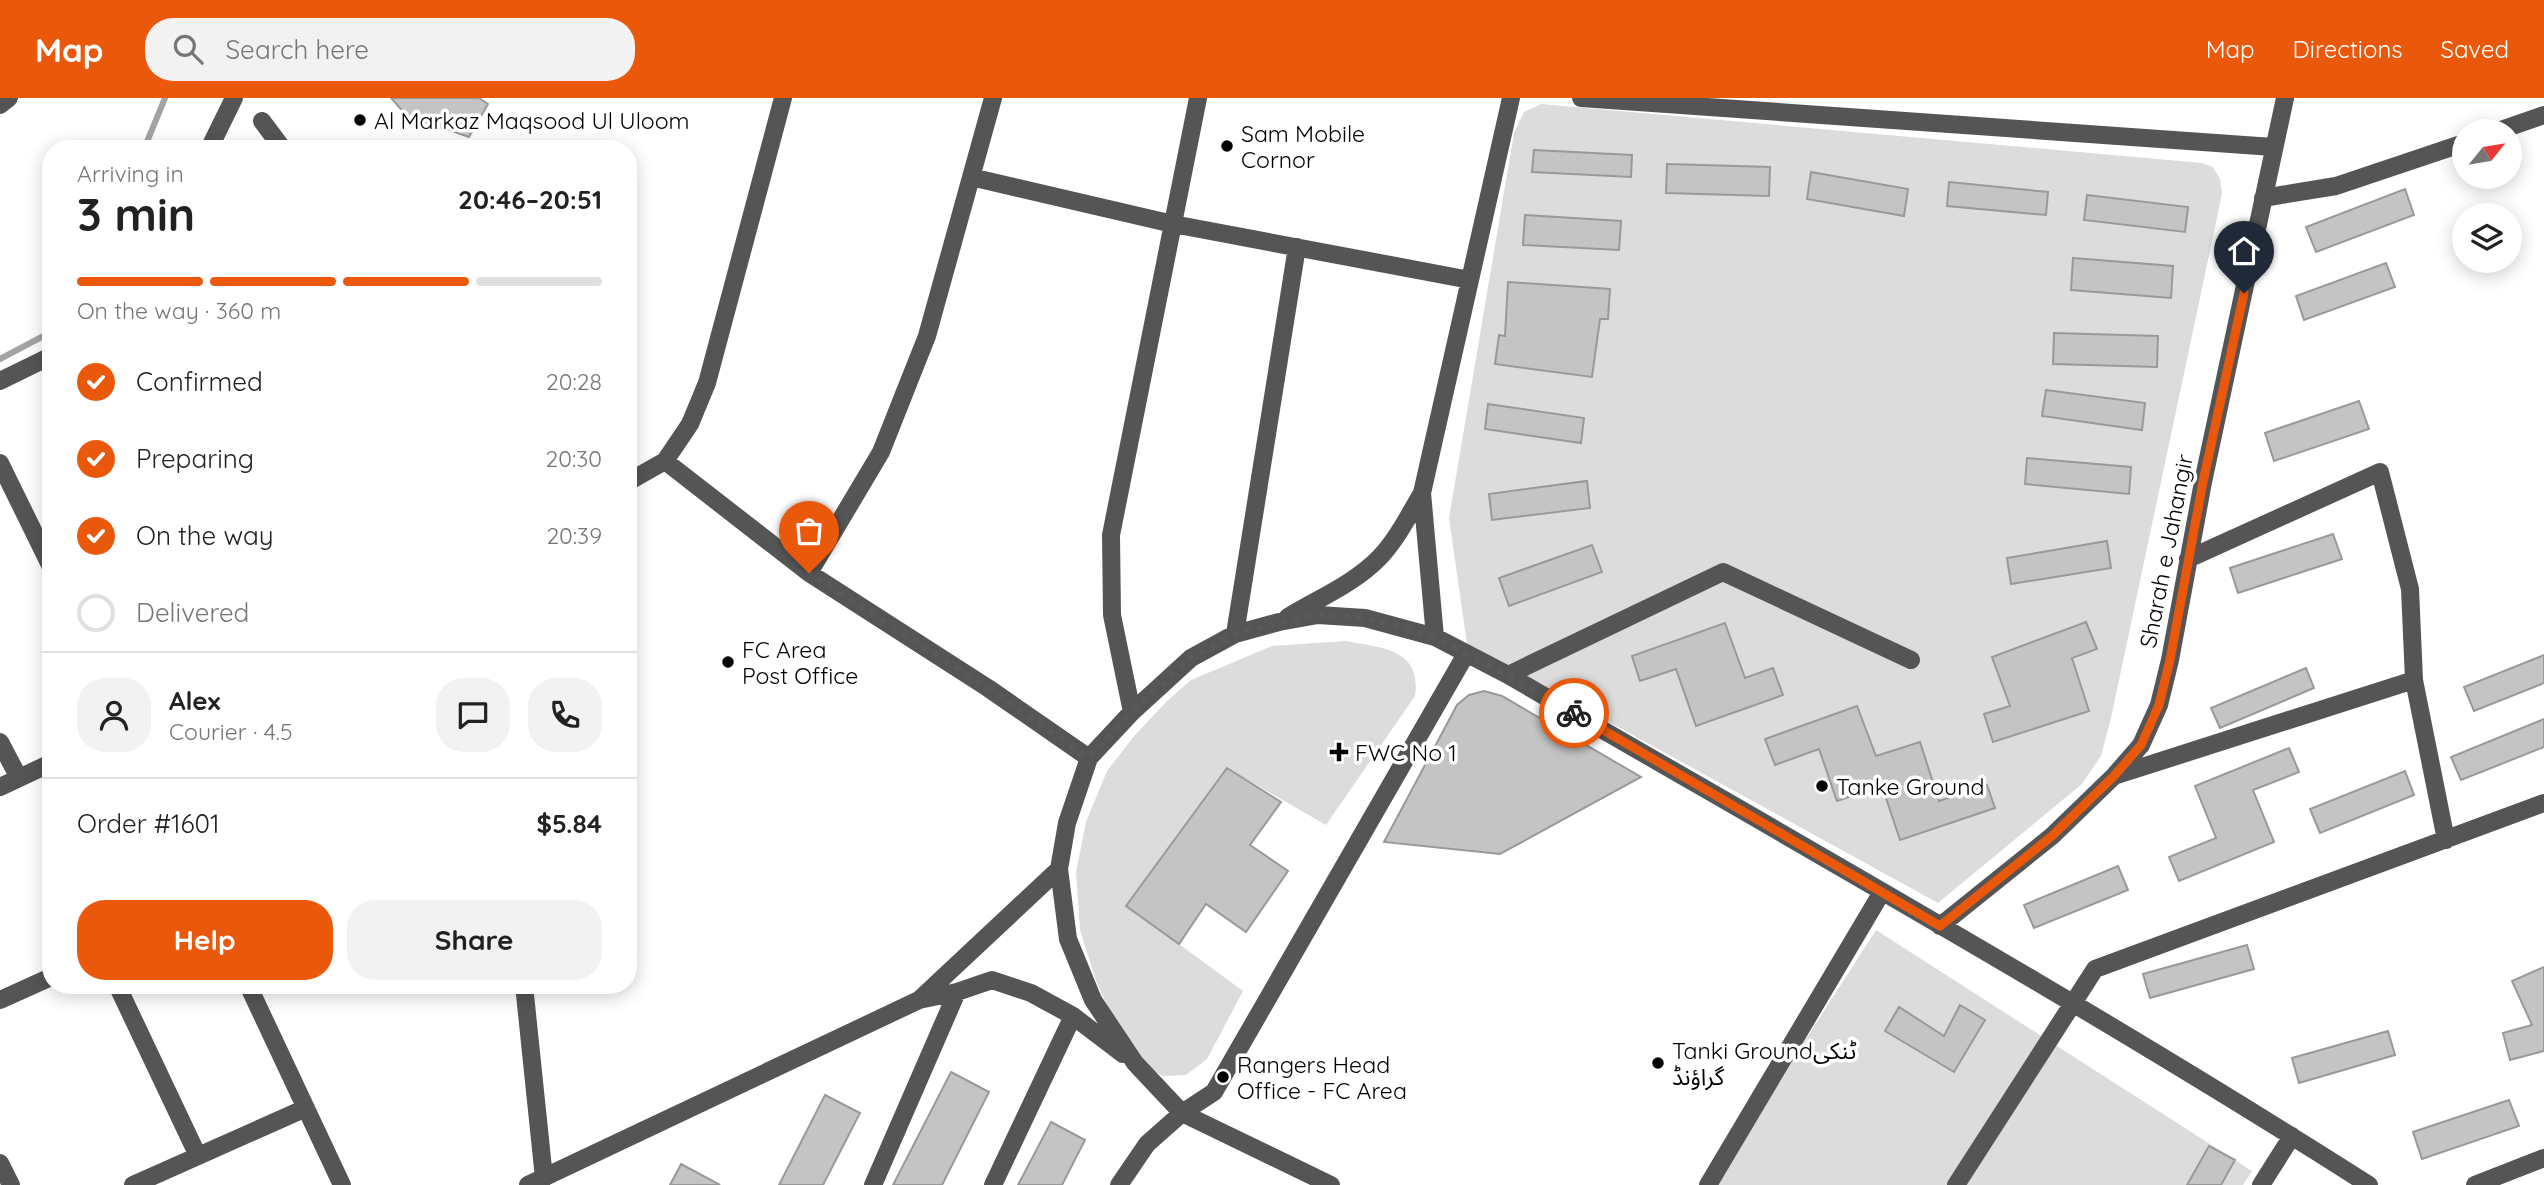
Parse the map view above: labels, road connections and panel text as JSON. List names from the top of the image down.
{
  "streets": {
    "street": ["Sharah e Jahangir"]
  },
  "places": {
    "other": [
      "Al Markaz Maqsood Ul Uloom",
      "Sam Mobile Cornor",
      "FC Area Post Office",
      "Tanke Ground",
      "Tanki Groundٹنکی گراؤنڈ",
      "Rangers Head Office - FC Area"
    ],
    "health": ["FWC No 1"]
  },
  "north": "top right",
  "page": {
    "header": "Map",
    "search": "Search here",
    "nav": ["Map", "Directions", "Saved"],
    "heading": ["3 min", "Arriving in", "20:46–20:51"],
    "panel": [
      "Alex",
      "Courier · 4.5",
      "Order #1601",
      "$5.84"
    ],
    "bar": "On the way · 360 m",
    "list": [
      ["Confirmed", "20:28"],
      ["Preparing", "20:30"],
      ["On the way", "20:39"],
      "Delivered"
    ],
    "buttons": ["Help", "Share"]
  }
}
